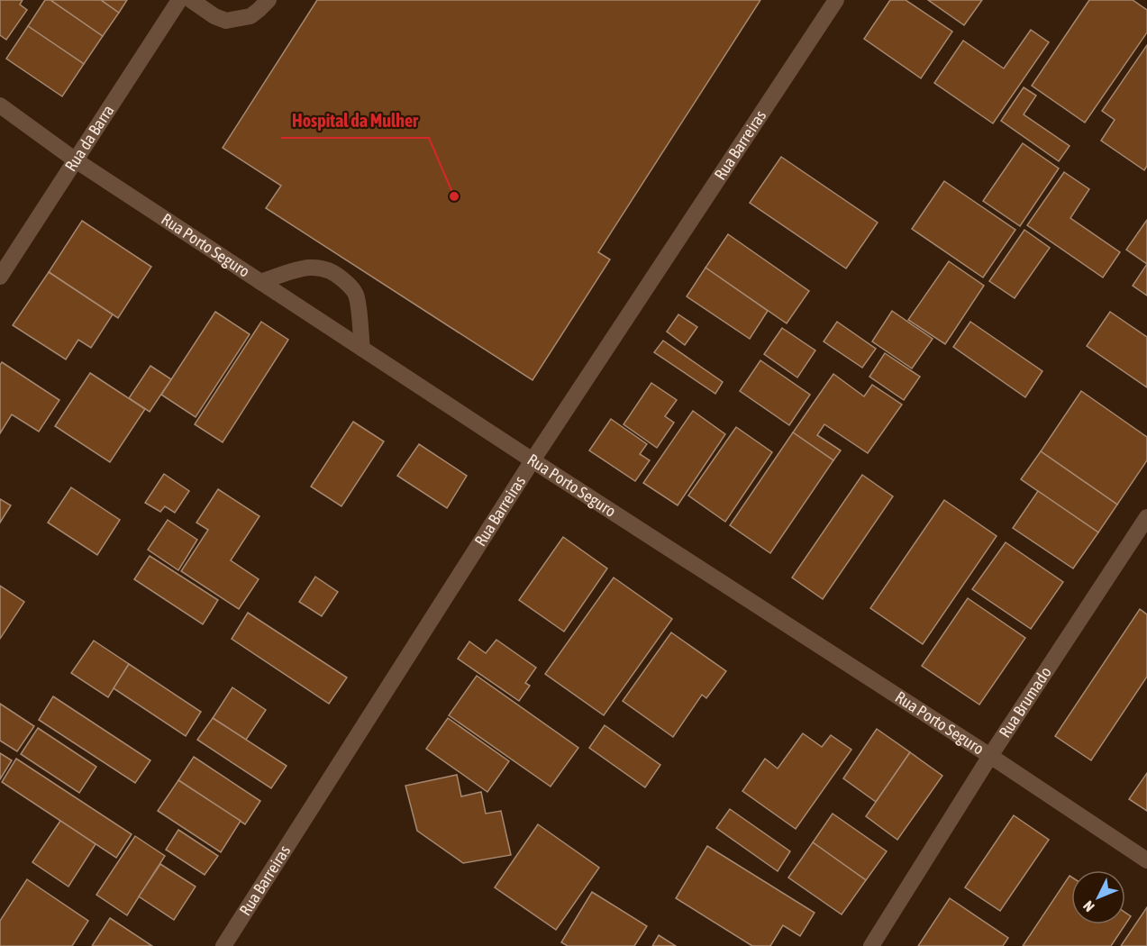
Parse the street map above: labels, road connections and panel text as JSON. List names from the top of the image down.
{
  "streets": {
    "street": [
      "Rua da Barra",
      "Rua Barreiras",
      "Rua Porto Seguro",
      "Rua Brumado"
    ]
  },
  "crossings": [
    ["Rua da Barra", "Rua Porto Seguro"],
    ["Rua Barreiras", "Rua Porto Seguro"],
    ["Rua Porto Seguro", "Rua Brumado"]
  ],
  "places": ["Hospital da Mulher"],
  "north": "bottom left"
}
